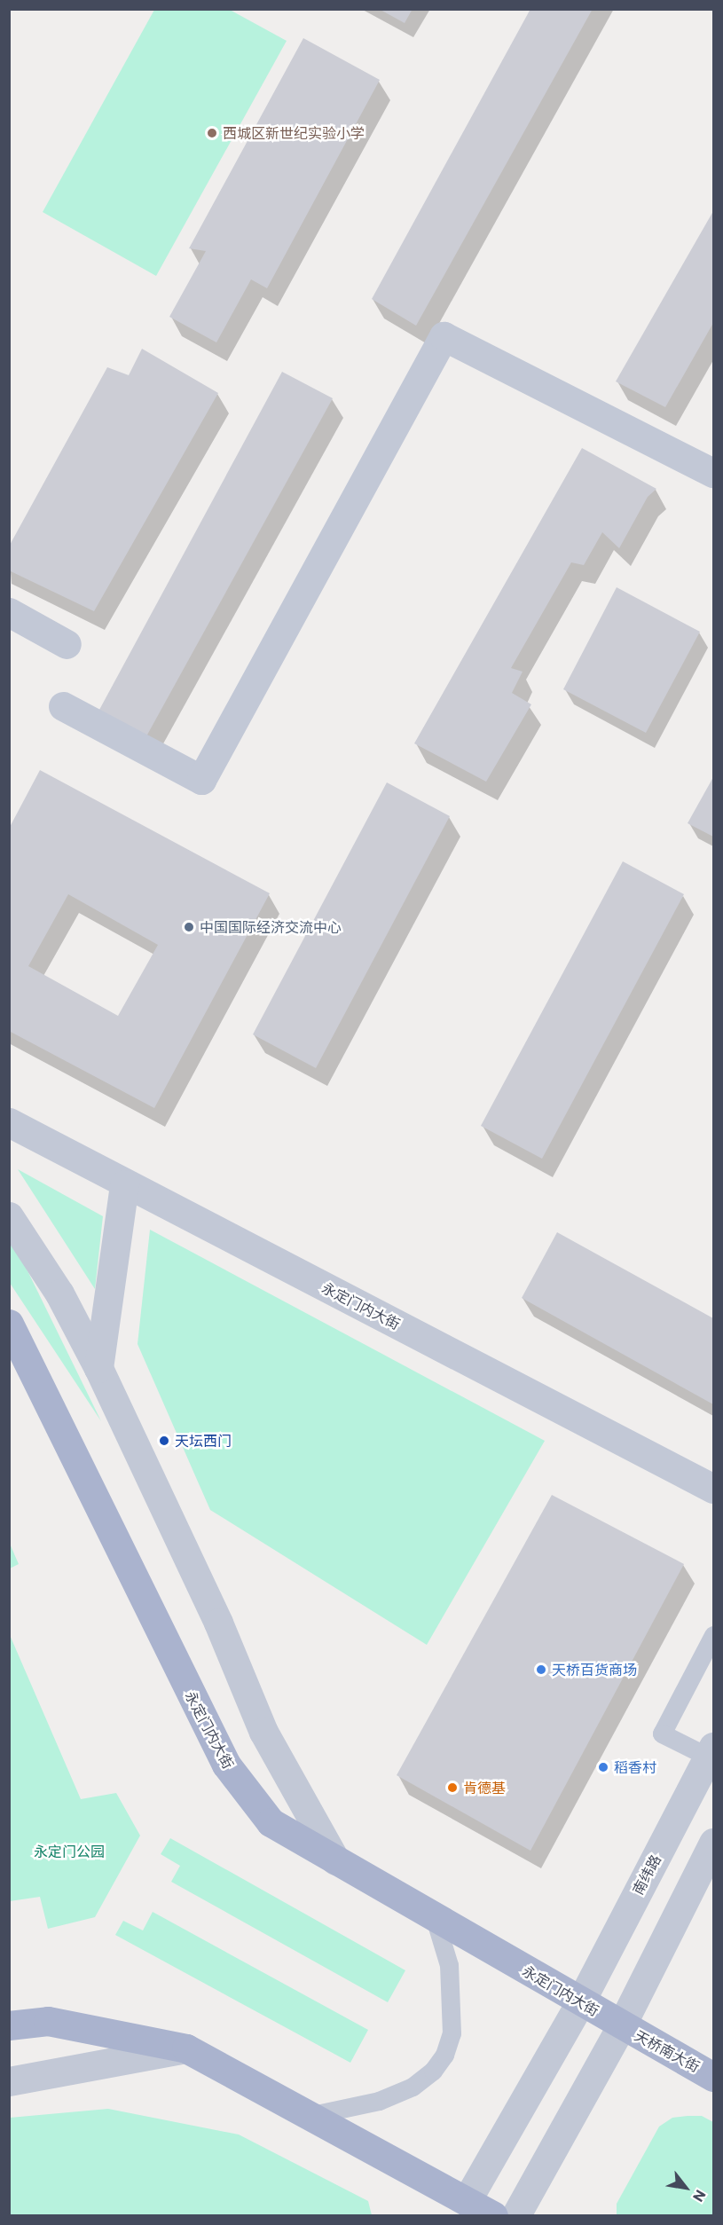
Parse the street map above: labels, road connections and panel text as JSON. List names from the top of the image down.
{
  "streets": {
    "main road": ["永定门内大街", "天桥南大街"],
    "street": ["南纬路"]
  },
  "crossings": [
    ["永定门内大街", "南纬路"],
    ["永定门内大街", "天桥南大街"]
  ],
  "parks": ["永定门公园"],
  "places": [
    "西城区新世纪实验小学",
    "中国国际经济交流中心",
    "天坛西门",
    "天桥百货商场",
    "稻香村",
    "肯德基"
  ],
  "north": "bottom right"
}
